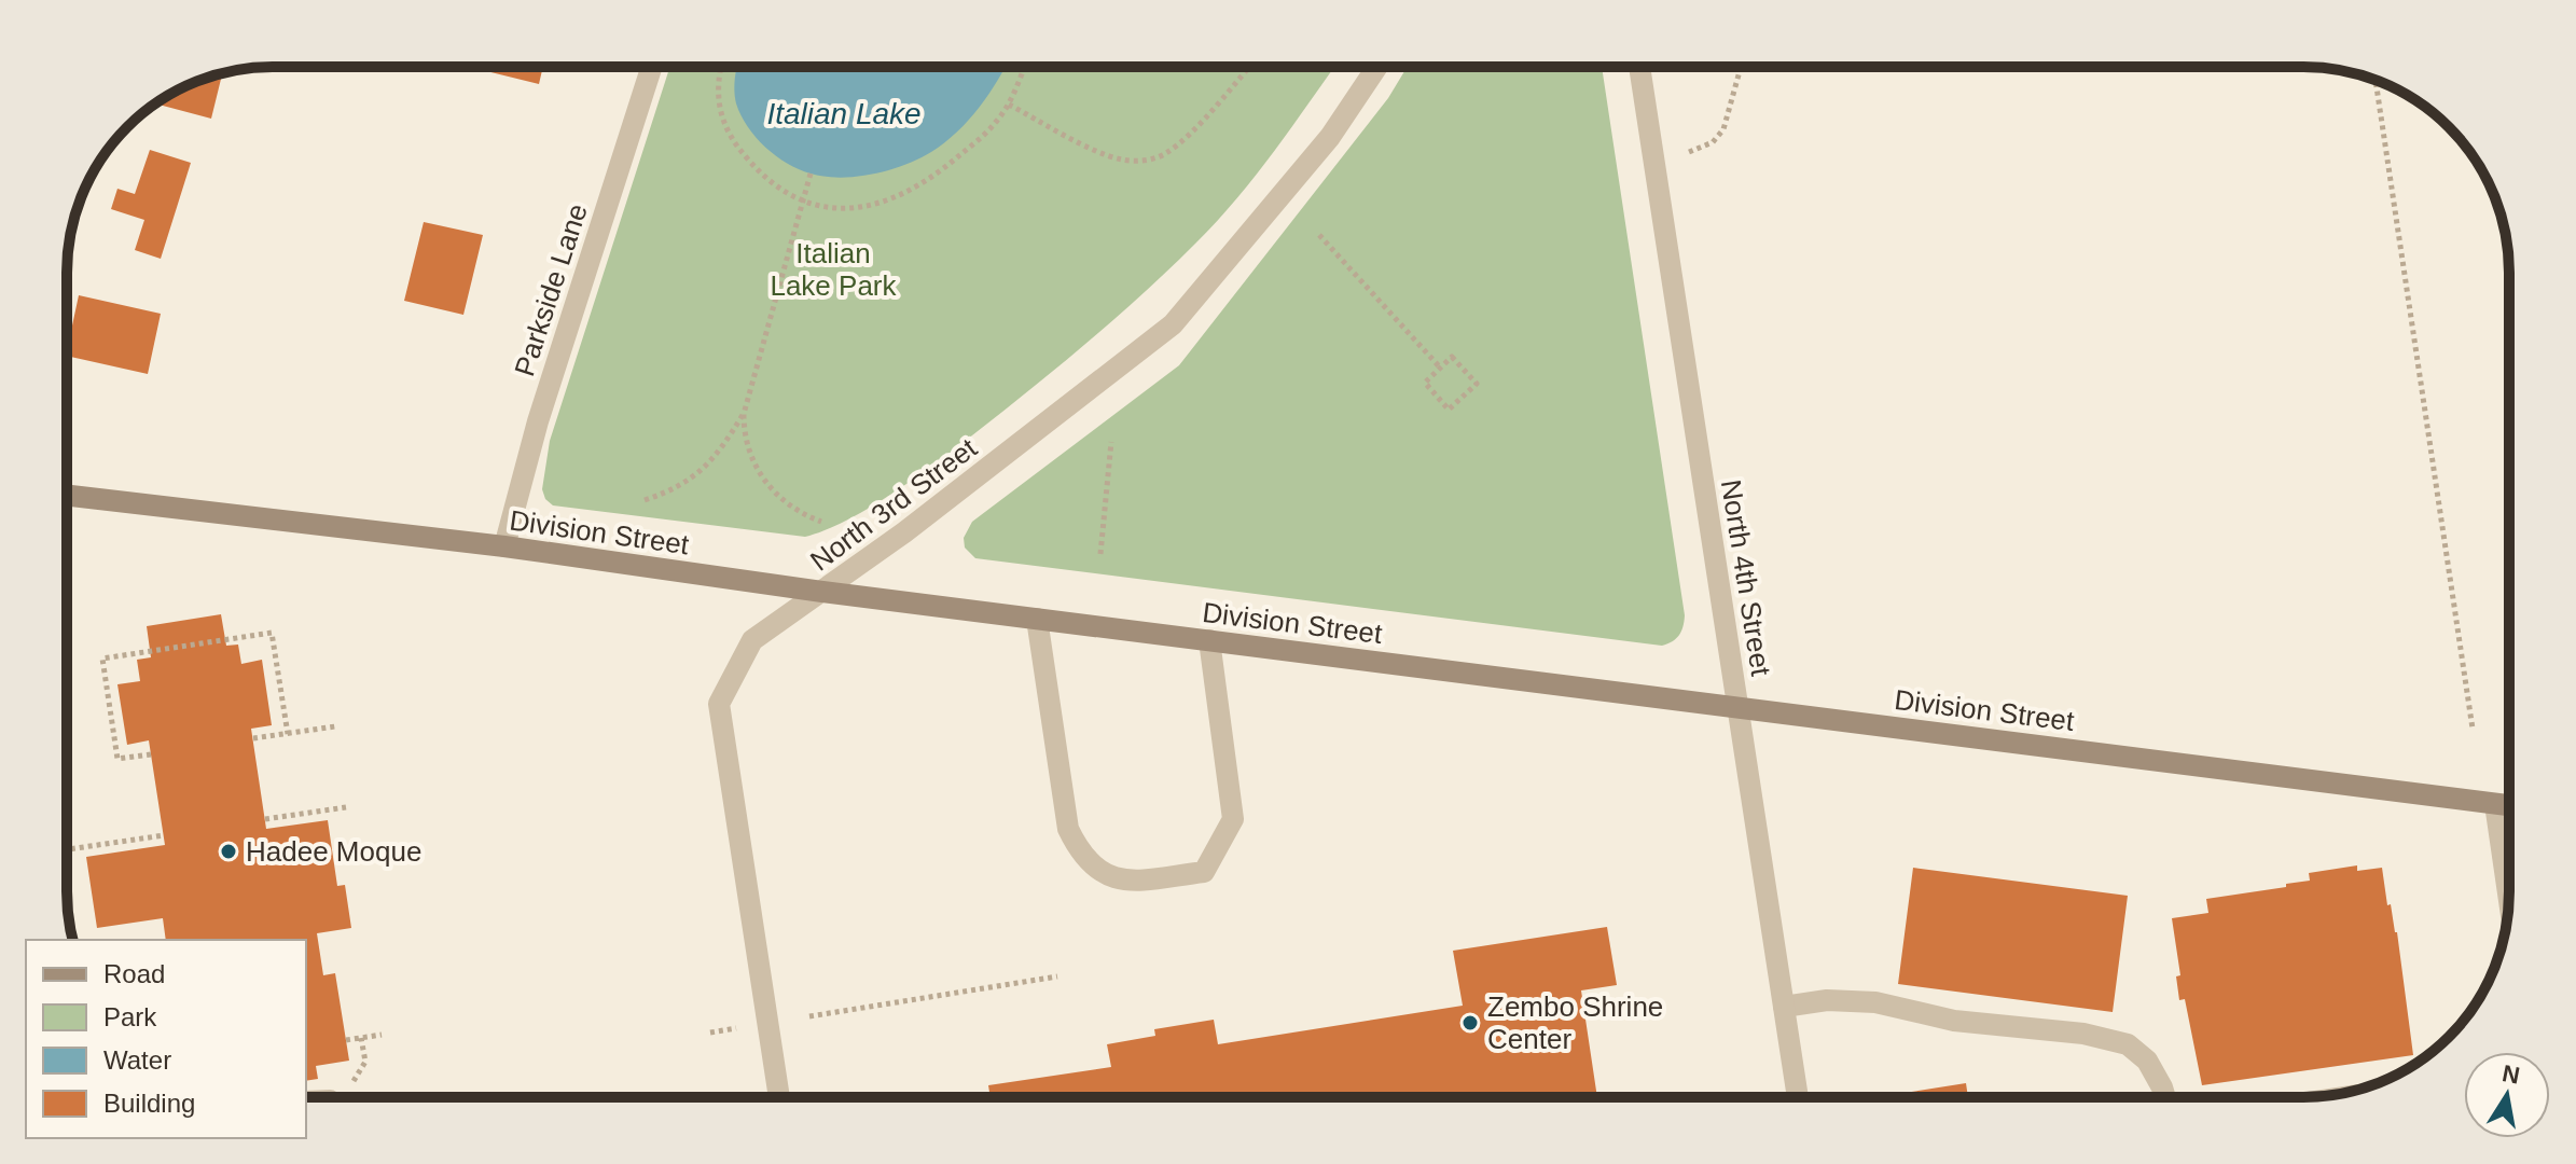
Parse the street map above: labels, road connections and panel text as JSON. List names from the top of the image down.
{
  "streets": {
    "main road": ["Division Street"],
    "street": ["Parkside Lane", "North 3rd Street", "North 4th Street"]
  },
  "crossings": [
    ["Parkside Lane", "Division Street"],
    ["North 3rd Street", "Division Street"],
    ["Division Street", "North 4th Street"]
  ],
  "water": ["Italian Lake"],
  "parks": ["Italian Lake Park"],
  "places": ["Hadee Moque", "Zembo Shrine Center"],
  "legend": [
    "Road",
    "Park",
    "Water",
    "Building"
  ],
  "north": "top"
}
